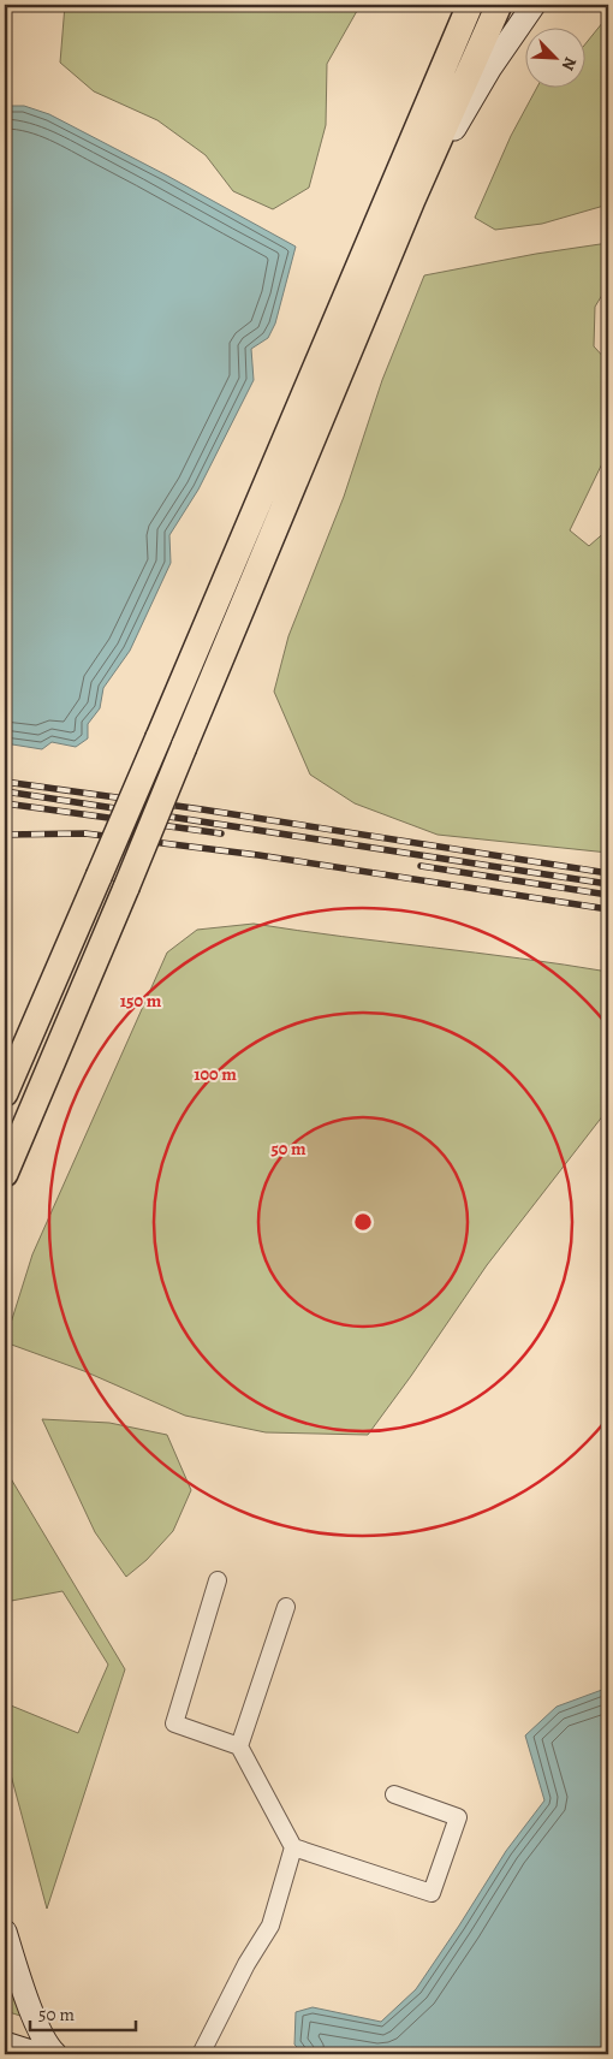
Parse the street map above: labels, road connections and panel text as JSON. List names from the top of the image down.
{
  "scale_bar": "50 m",
  "north": "bottom right",
  "rings": ["150 m", "100 m", "50 m"]
}
